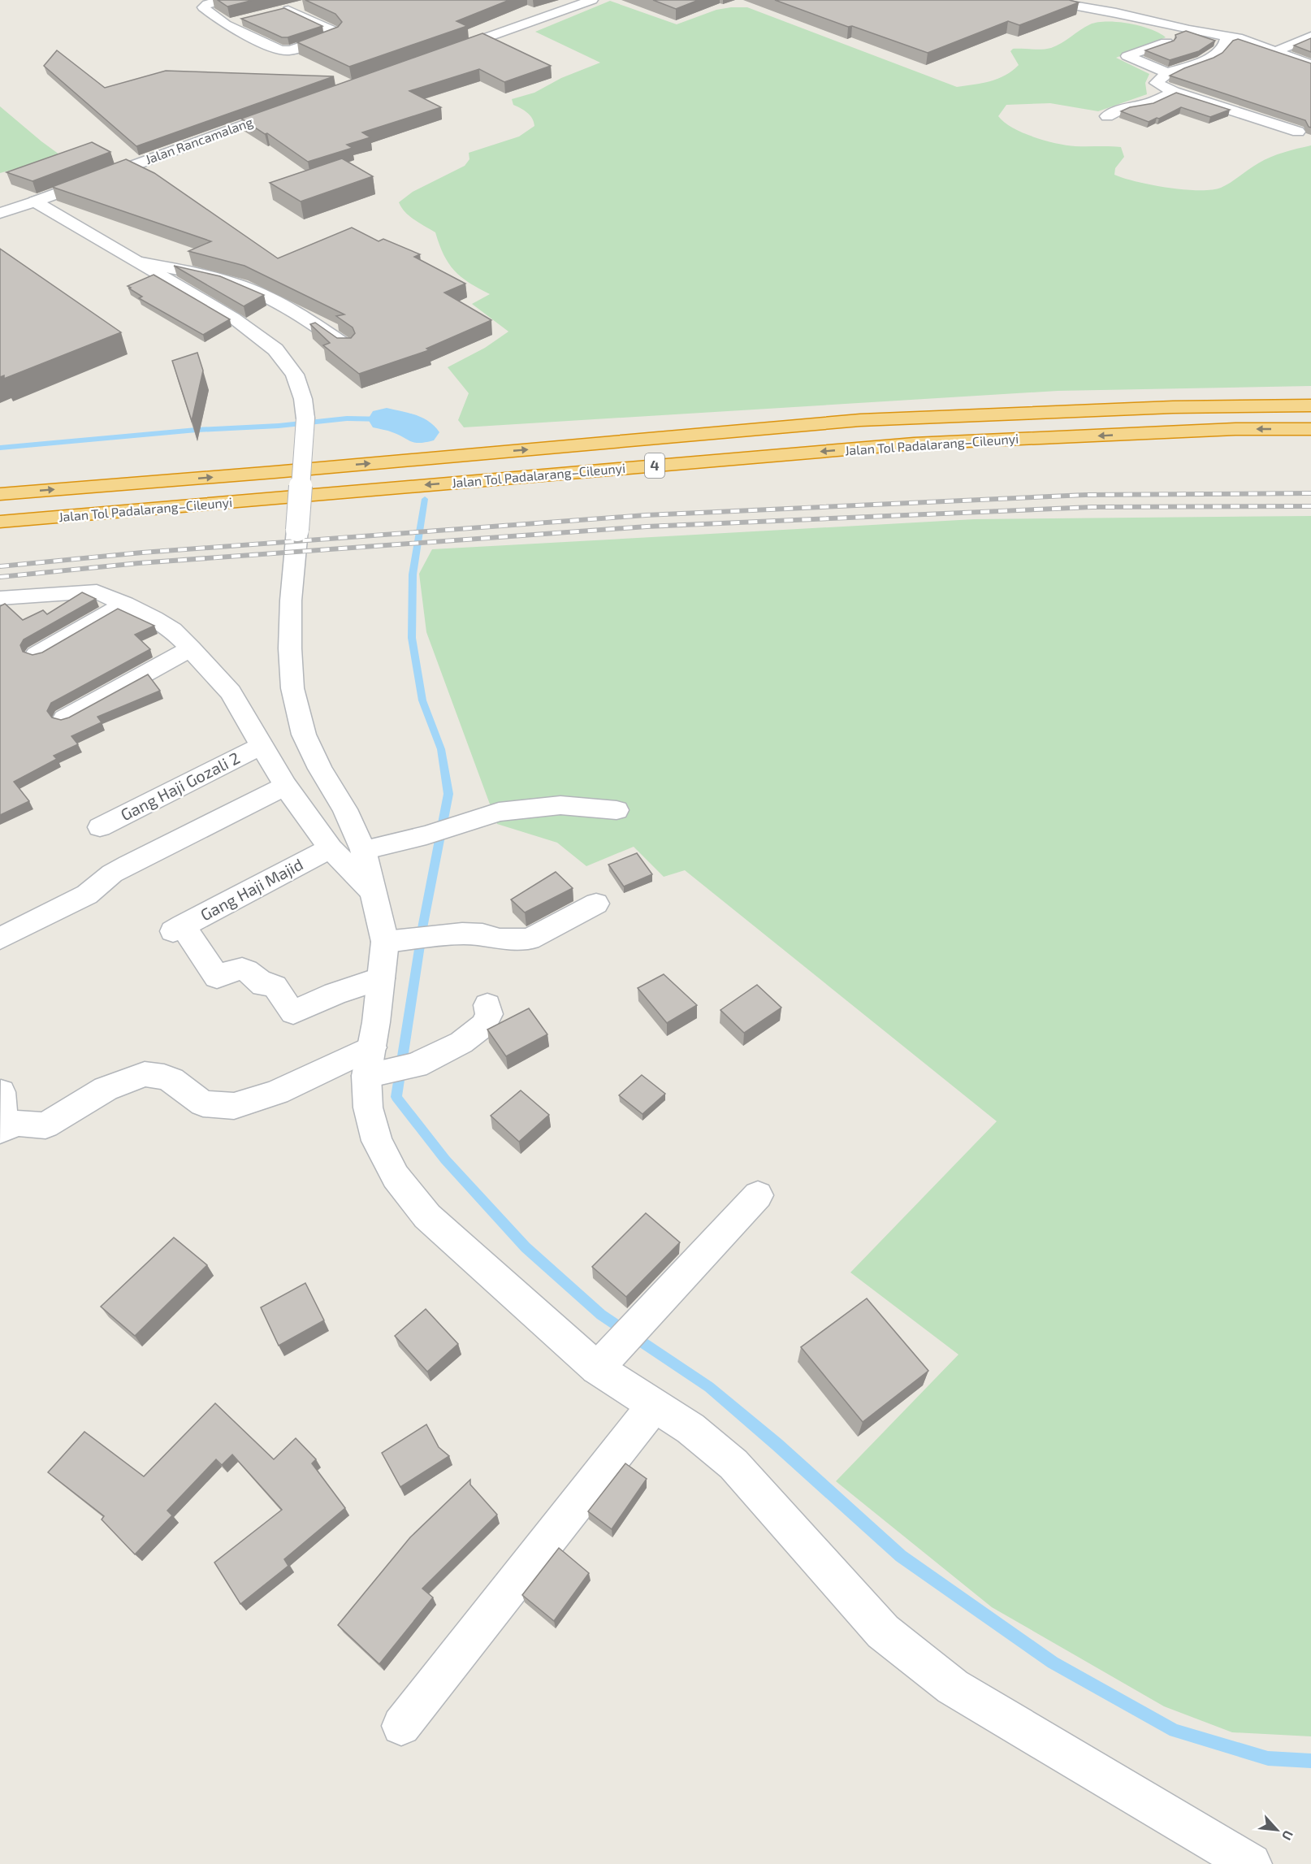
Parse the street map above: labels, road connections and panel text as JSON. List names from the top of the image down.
{
  "streets": {
    "highway": ["Jalan Tol Padalarang–Cileunyi", "4"],
    "street": ["Jalan Rancamalang", "Gang Haji Gozali 2", "Gang Haji Majid"]
  },
  "north": "bottom right"
}
